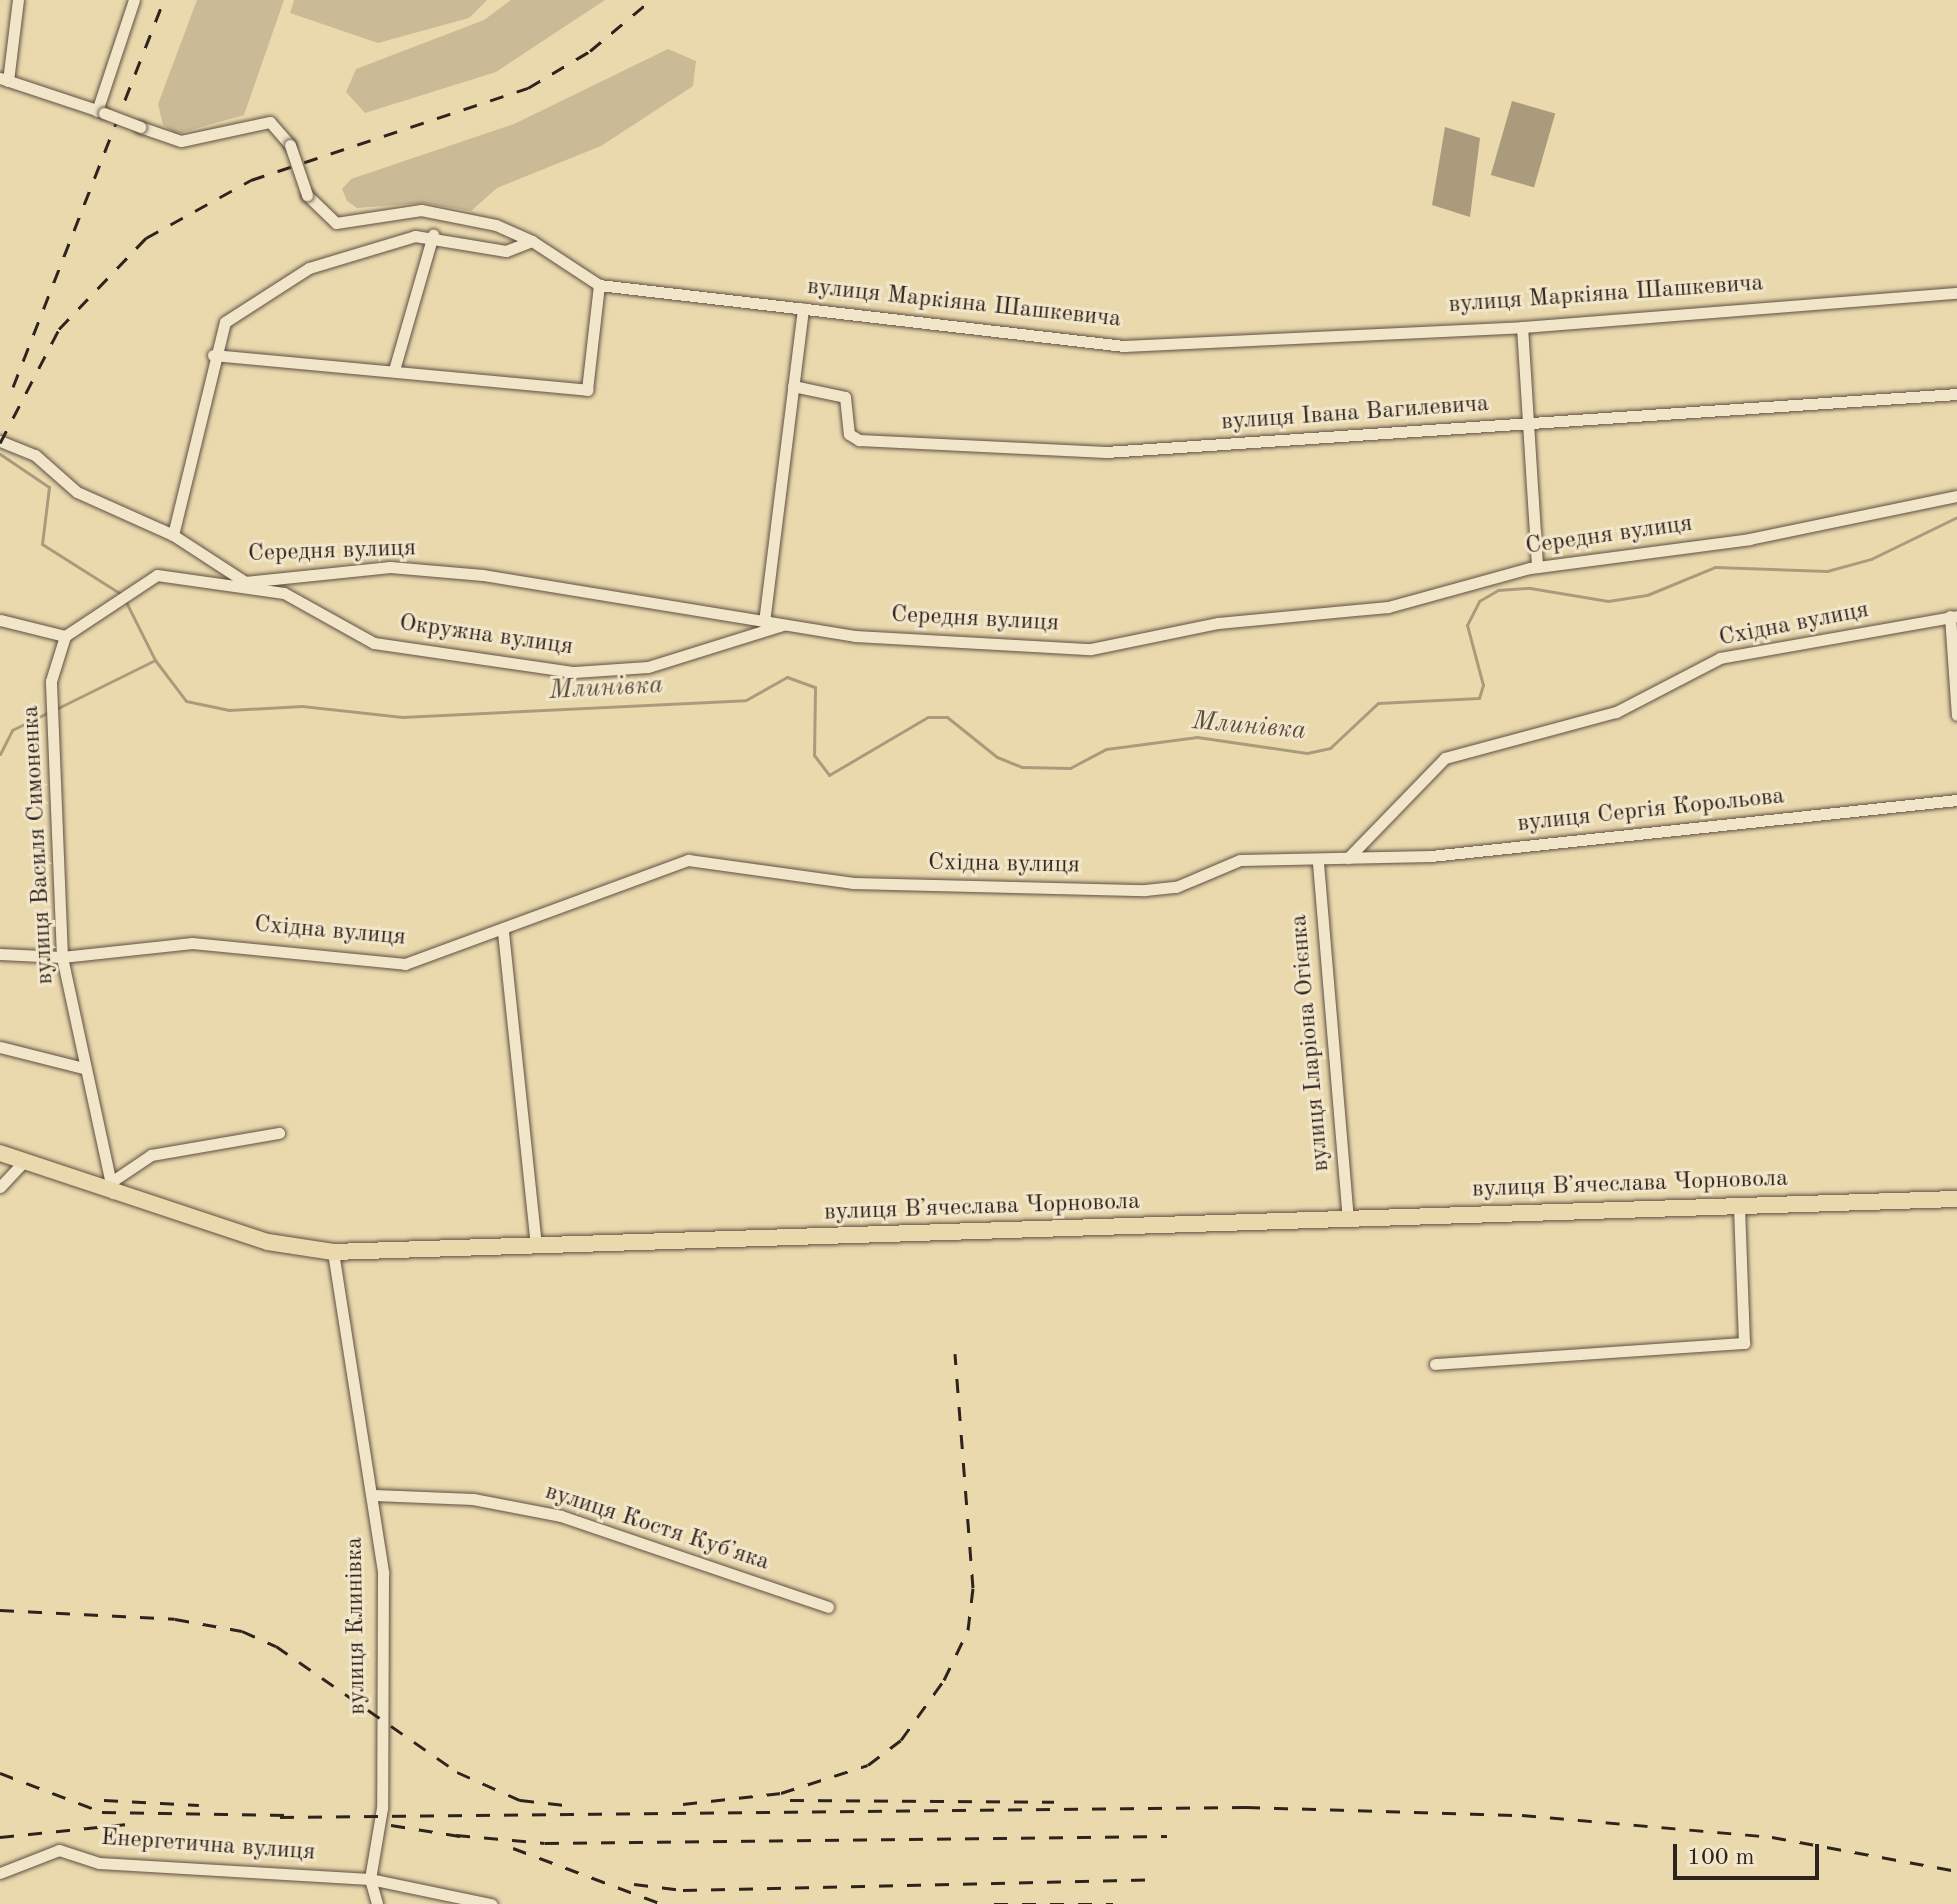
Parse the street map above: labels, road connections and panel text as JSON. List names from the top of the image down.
{
  "streets": {
    "main road": ["вулиця Вʼячеслава Чорновола"],
    "street": [
      "вулиця Маркіяна Шашкевича",
      "вулиця Івана Вагилевича",
      "Середня вулиця",
      "Східна вулиця",
      "Окружна вулиця",
      "вулиця Сергія Корольова",
      "вулиця Василя Симоненка",
      "вулиця Іларіона Огієнка",
      "вулиця Костя Кубʼяка",
      "вулиця Клинівка",
      "Енергетична вулиця"
    ]
  },
  "crossings": [
    ["Середня вулиця", "Окружна вулиця"],
    ["Східна вулиця", "вулиця Сергія Корольова"],
    ["Східна вулиця", "вулиця Василя Симоненка"],
    ["Східна вулиця", "вулиця Іларіона Огієнка"],
    ["Окружна вулиця", "вулиця Василя Симоненка"],
    ["вулиця Василя Симоненка", "вулиця Вʼячеслава Чорновола"],
    ["вулиця Іларіона Огієнка", "вулиця Вʼячеслава Чорновола"],
    ["вулиця Вʼячеслава Чорновола", "вулиця Клинівка"],
    ["вулиця Костя Кубʼяка", "вулиця Клинівка"],
    ["вулиця Клинівка", "Енергетична вулиця"]
  ],
  "water": ["Млинівка"],
  "scale_bar": "100 m"
}
